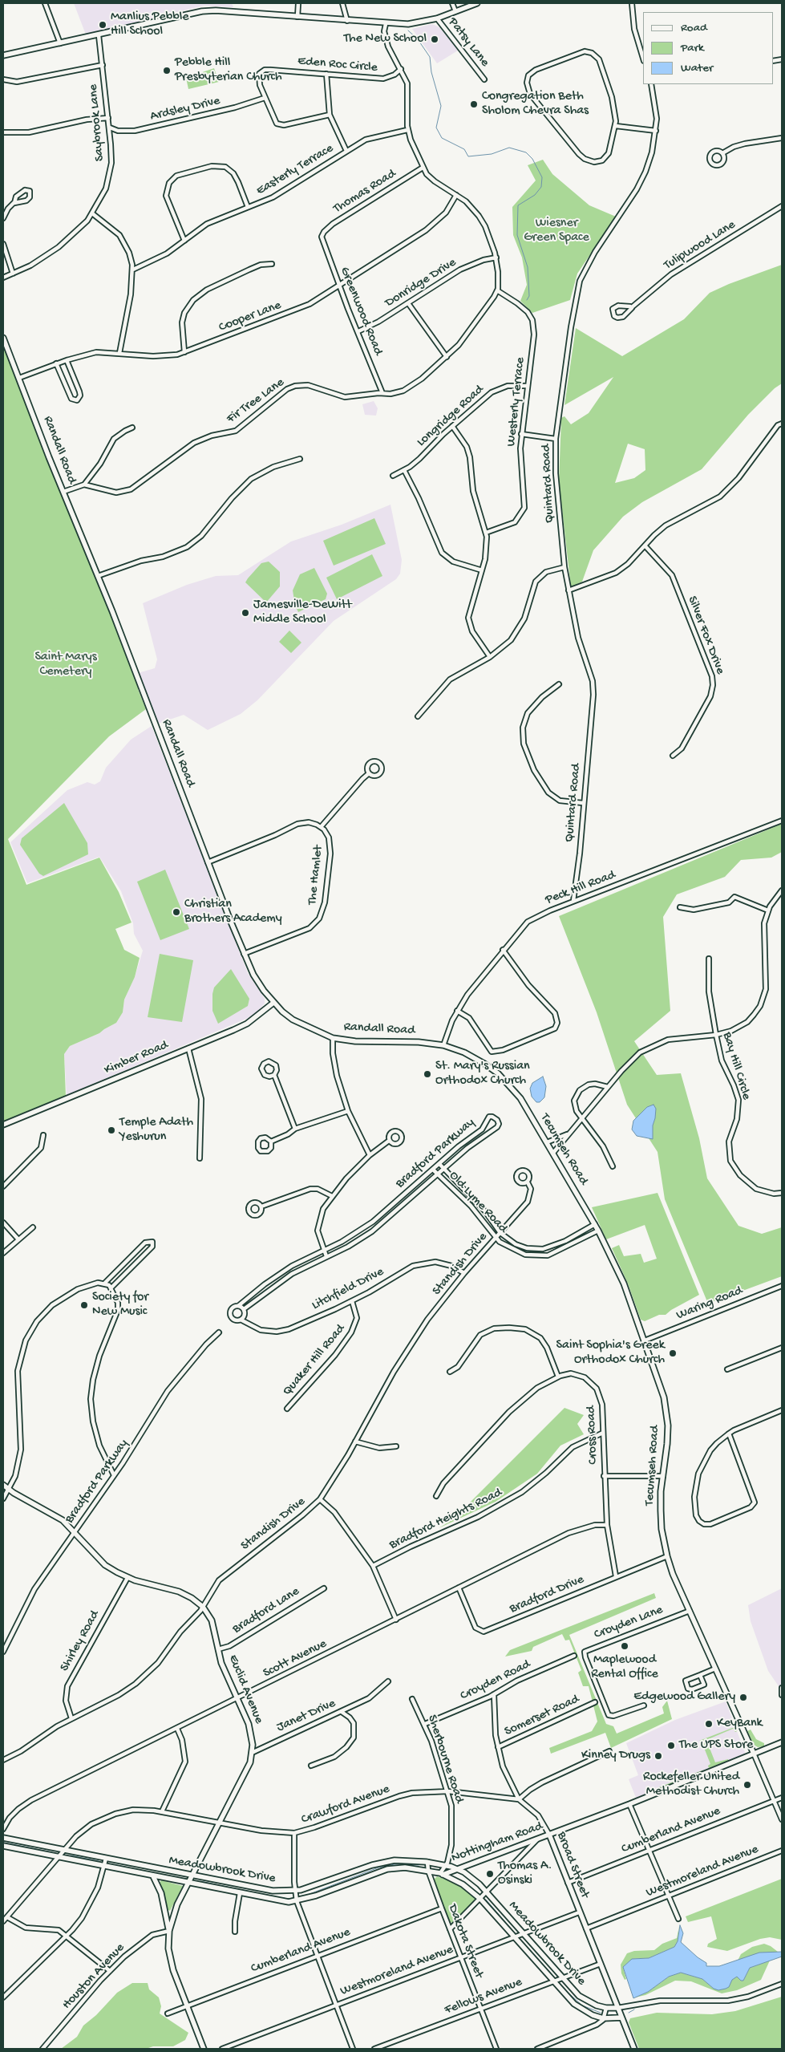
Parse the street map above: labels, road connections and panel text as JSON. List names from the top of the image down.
{
  "streets": {
    "street": [
      "Patsy Lane",
      "Eden Roc Circle",
      "Ardsley Drive",
      "Saybrook Lane",
      "Easterly Terrace",
      "Thomas Road",
      "Tulipwood Lane",
      "Donridge Drive",
      "Greenwood Road",
      "Cooper Lane",
      "Fir Tree Lane",
      "Westerly Terrace",
      "Longridge Road",
      "Randall Road",
      "Quintard Road",
      "Silver Fox Drive",
      "The Hamlet",
      "Peck Hill Road",
      "Kimber Road",
      "Bay Hill Circle",
      "Tecumseh Road",
      "Bradford Parkway",
      "Old Lyme Road",
      "Standish Drive",
      "Litchfield Drive",
      "Waring Road",
      "Quaker Hill Road",
      "Cross Road",
      "Bradford Heights Road",
      "Bradford Drive",
      "Bradford Lane",
      "Croyden Lane",
      "Shirley Road",
      "Scott Avenue",
      "Croyden Road",
      "Euclid Avenue",
      "Janet Drive",
      "Somerset Road",
      "Sherbourne Road",
      "Crawford Avenue",
      "Cumberland Avenue",
      "Nottingham Road",
      "Broad Street",
      "Meadowbrook Drive",
      "Westmoreland Avenue",
      "Dakota Street",
      "Houston Avenue",
      "Fellows Avenue"
    ]
  },
  "crossings": [
    ["Eden Roc Circle", "Ardsley Drive"],
    ["Ardsley Drive", "Saybrook Lane"],
    ["Thomas Road", "Greenwood Road"],
    ["Donridge Drive", "Greenwood Road"],
    ["Greenwood Road", "Cooper Lane"],
    ["Greenwood Road", "Fir Tree Lane"],
    ["Cooper Lane", "Randall Road"],
    ["Fir Tree Lane", "Westerly Terrace"],
    ["Westerly Terrace", "Longridge Road"],
    ["Randall Road", "The Hamlet"],
    ["Randall Road", "Peck Hill Road"],
    ["Randall Road", "Kimber Road"],
    ["Randall Road", "Tecumseh Road"],
    ["Quintard Road", "Peck Hill Road"],
    ["Peck Hill Road", "Tecumseh Road"],
    ["Tecumseh Road", "Old Lyme Road"],
    ["Tecumseh Road", "Waring Road"],
    ["Tecumseh Road", "Bradford Drive"],
    ["Tecumseh Road", "Croyden Lane"],
    ["Tecumseh Road", "Cumberland Avenue"],
    ["Tecumseh Road", "Nottingham Road"],
    ["Bradford Parkway", "Old Lyme Road"],
    ["Bradford Parkway", "Litchfield Drive"],
    ["Bradford Parkway", "Euclid Avenue"],
    ["Old Lyme Road", "Standish Drive"],
    ["Standish Drive", "Litchfield Drive"],
    ["Standish Drive", "Shirley Road"],
    ["Standish Drive", "Euclid Avenue"],
    ["Litchfield Drive", "Quaker Hill Road"],
    ["Cross Road", "Bradford Heights Road"],
    ["Cross Road", "Bradford Drive"],
    ["Cross Road", "Scott Avenue"],
    ["Bradford Drive", "Scott Avenue"],
    ["Bradford Lane", "Euclid Avenue"],
    ["Shirley Road", "Euclid Avenue"],
    ["Scott Avenue", "Euclid Avenue"],
    ["Croyden Road", "Sherbourne Road"],
    ["Croyden Road", "Broad Street"],
    ["Euclid Avenue", "Janet Drive"],
    ["Euclid Avenue", "Crawford Avenue"],
    ["Euclid Avenue", "Cumberland Avenue"],
    ["Euclid Avenue", "Meadowbrook Drive"],
    ["Euclid Avenue", "Houston Avenue"],
    ["Somerset Road", "Broad Street"],
    ["Sherbourne Road", "Crawford Avenue"],
    ["Sherbourne Road", "Nottingham Road"],
    ["Sherbourne Road", "Meadowbrook Drive"],
    ["Crawford Avenue", "Broad Street"],
    ["Crawford Avenue", "Meadowbrook Drive"],
    ["Cumberland Avenue", "Broad Street"],
    ["Cumberland Avenue", "Dakota Street"],
    ["Nottingham Road", "Broad Street"],
    ["Nottingham Road", "Meadowbrook Drive"],
    ["Broad Street", "Meadowbrook Drive"],
    ["Broad Street", "Westmoreland Avenue"],
    ["Broad Street", "Fellows Avenue"],
    ["Meadowbrook Drive", "Westmoreland Avenue"],
    ["Meadowbrook Drive", "Dakota Street"],
    ["Meadowbrook Drive", "Fellows Avenue"],
    ["Westmoreland Avenue", "Dakota Street"],
    ["Dakota Street", "Fellows Avenue"]
  ],
  "parks": ["Wiesner Green Space", "Saint Marys Cemetery"],
  "places": [
    "Manlius Pebble Hill School",
    "The New School",
    "Pebble Hill Presbyterian Church",
    "Congregation Beth Sholom Chevra Shas",
    "Jamesville-DeWitt Middle School",
    "Christian Brothers Academy",
    "St. Mary's Russian Orthodox Church",
    "Temple Adath Yeshurun",
    "Society for New Music",
    "Saint Sophia's Greek Orthodox Church",
    "Maplewood Rental Office",
    "Edgewood Gallery",
    "KeyBank",
    "The UPS Store",
    "Kinney Drugs",
    "Rockefeller United Methodist Church",
    "Thomas A. Osinski"
  ],
  "legend": ["Road", "Park", "Water"]
}
